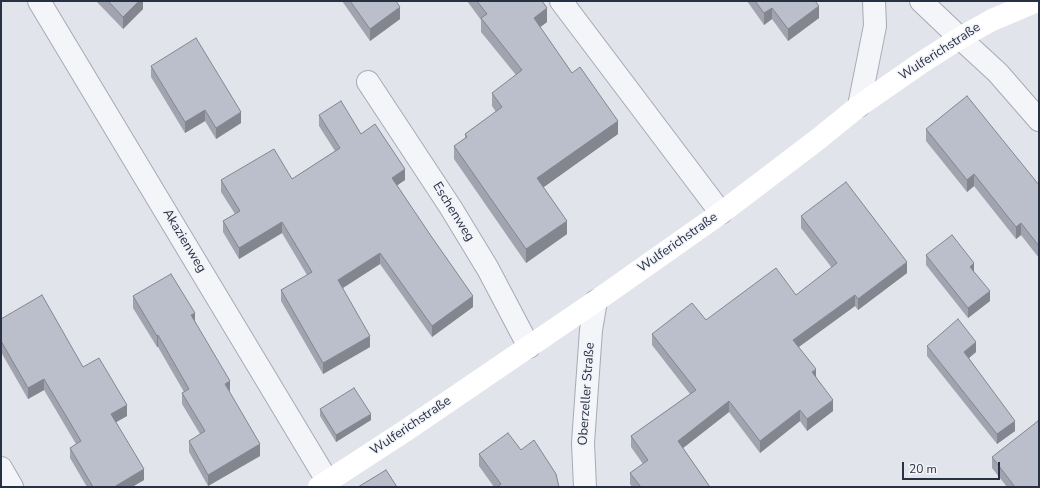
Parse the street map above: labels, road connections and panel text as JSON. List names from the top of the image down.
{
  "streets": {
    "main road": ["Wulferichstraße"],
    "street": ["Eschenweg", "Akazienweg", "Oberzeller Straße"]
  },
  "crossings": [
    ["Wulferichstraße", "Eschenweg"],
    ["Wulferichstraße", "Akazienweg"],
    ["Wulferichstraße", "Oberzeller Straße"]
  ],
  "scale_bar": "20 m"
}
